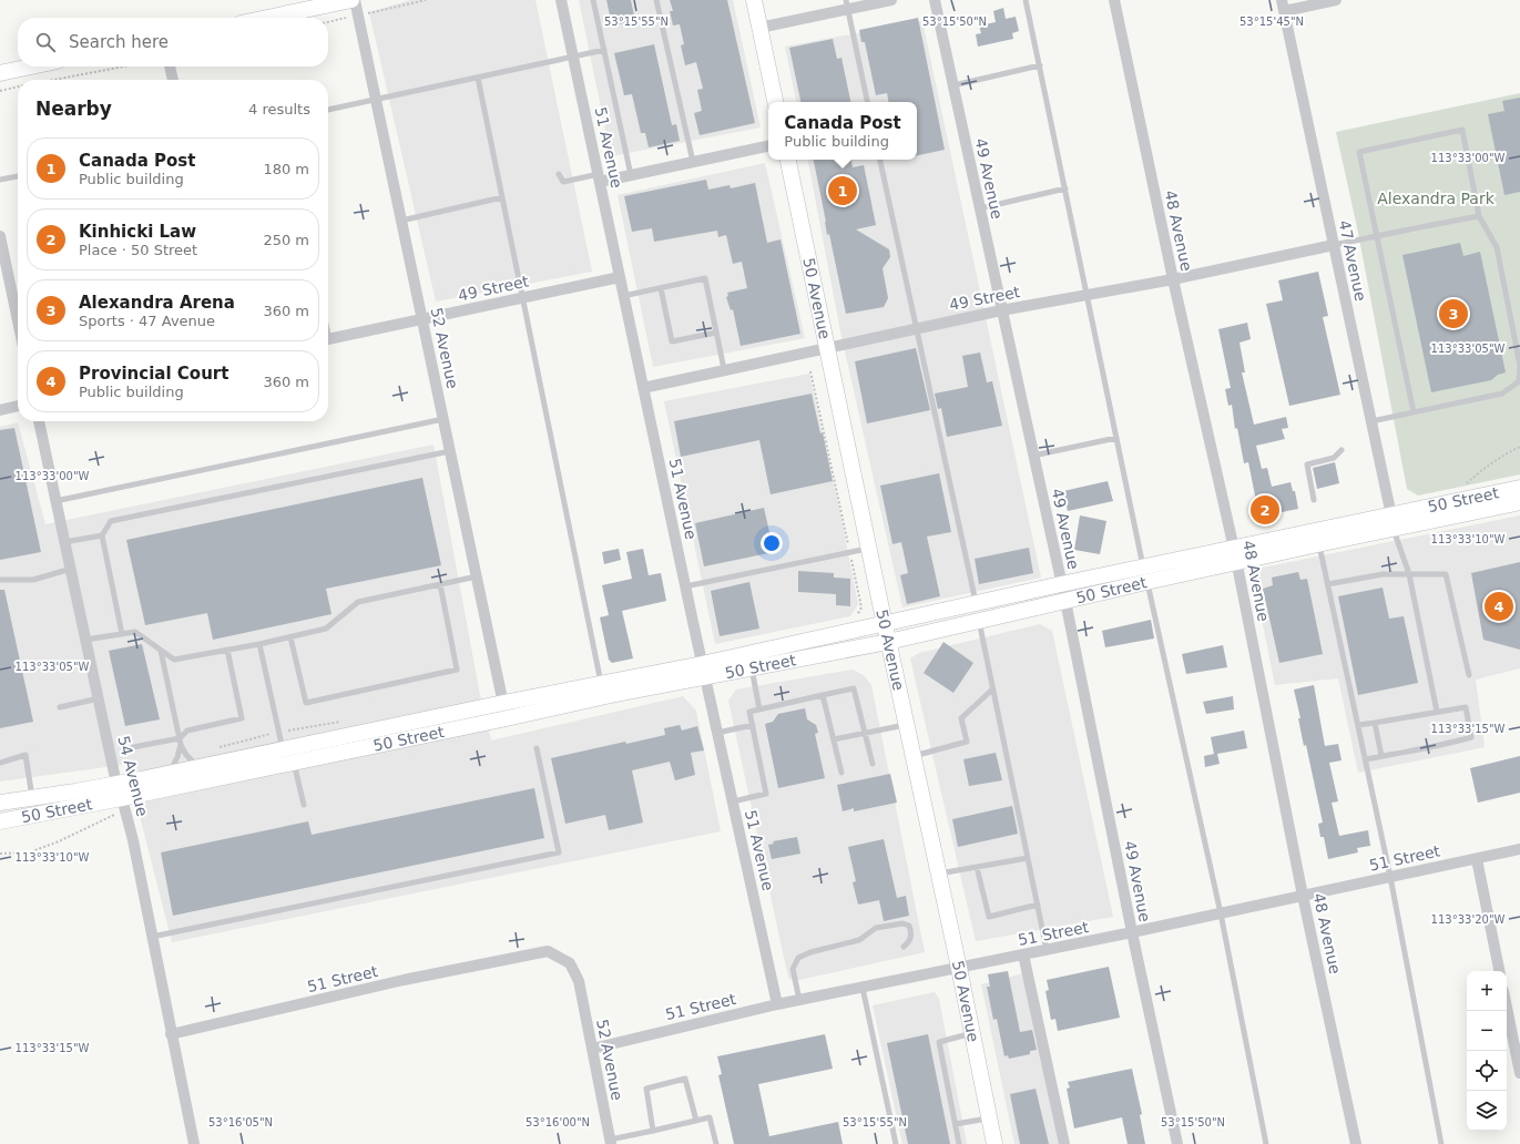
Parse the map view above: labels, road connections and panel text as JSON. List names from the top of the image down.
{
  "streets": {
    "main road": ["50 Avenue", "50 Street"],
    "street": [
      "51 Avenue",
      "49 Avenue",
      "48 Avenue",
      "47 Avenue",
      "49 Street",
      "52 Avenue",
      "54 Avenue",
      "51 Street"
    ]
  },
  "crossings": [
    ["51 Avenue", "49 Street"],
    ["51 Avenue", "50 Street"],
    ["51 Avenue", "51 Street"],
    ["49 Avenue", "49 Street"],
    ["49 Avenue", "50 Street"],
    ["49 Avenue", "51 Street"],
    ["48 Avenue", "49 Street"],
    ["48 Avenue", "50 Street"],
    ["48 Avenue", "51 Street"],
    ["47 Avenue", "49 Street"],
    ["47 Avenue", "50 Street"],
    ["49 Street", "50 Avenue"],
    ["49 Street", "52 Avenue"],
    ["50 Avenue", "50 Street"],
    ["50 Avenue", "51 Street"],
    ["52 Avenue", "50 Street"],
    ["52 Avenue", "51 Street"],
    ["50 Street", "54 Avenue"],
    ["54 Avenue", "51 Street"]
  ],
  "parks": ["Alexandra Park"],
  "page": {
    "search": "Search here",
    "heading": ["Nearby", "4 results"],
    "popup": ["Canada Post", "Public building"],
    "list": [
      {
        "mark": "1",
        "name": "Canada Post",
        "note": "Public building",
        "value": "180 m"
      },
      {
        "mark": "2",
        "name": "Kinhicki Law",
        "note": "Place · 50 Street",
        "value": "250 m"
      },
      {
        "mark": "3",
        "name": "Alexandra Arena",
        "note": "Sports · 47 Avenue",
        "value": "360 m"
      },
      {
        "mark": "4",
        "name": "Provincial Court",
        "note": "Public building",
        "value": "360 m"
      }
    ],
    "pins": [
      "1",
      "3",
      "2",
      "4"
    ],
    "map_buttons": ["+", "−"]
  },
  "coordinates": [
    "53°15'55\"N",
    "53°15'50\"N",
    "53°15'45\"N",
    "113°33'00\"W",
    "113°33'05\"W",
    "113°33'10\"W",
    "113°33'15\"W",
    "113°33'20\"W",
    "53°16'05\"N",
    "53°16'00\"N"
  ]
}
